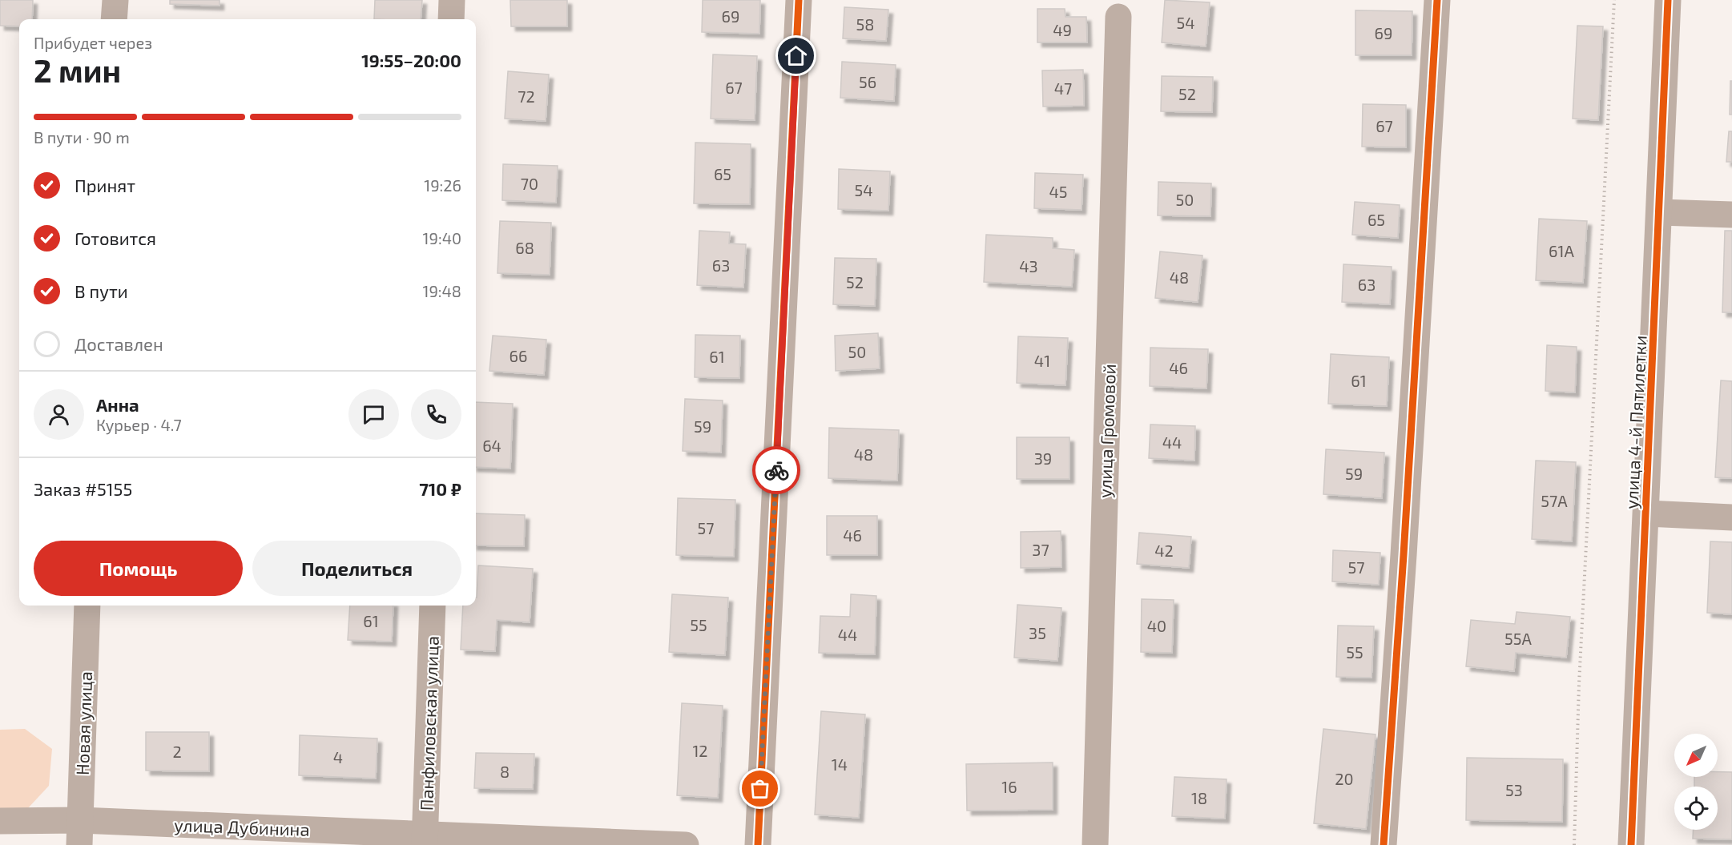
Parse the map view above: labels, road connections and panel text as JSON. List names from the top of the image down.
{
  "streets": {
    "street": [
      "улица 4-й Пятилетки",
      "улица Громовой",
      "Новая улица",
      "Панфиловская улица",
      "улица Дубинина"
    ]
  },
  "crossings": [
    ["Новая улица", "улица Дубинина"],
    ["Панфиловская улица", "улица Дубинина"]
  ],
  "house_numbers": [
    "69",
    "54",
    "58",
    "49",
    "69",
    "56",
    "67",
    "47",
    "52",
    "72",
    "67",
    "65",
    "70",
    "54",
    "45",
    "50",
    "65",
    "68",
    "61А",
    "63",
    "43",
    "48",
    "52",
    "63",
    "50",
    "66",
    "61",
    "41",
    "46",
    "61",
    "59",
    "44",
    "64",
    "48",
    "39",
    "59",
    "57А",
    "57",
    "46",
    "37",
    "42",
    "57",
    "61",
    "55",
    "40",
    "35",
    "44",
    "55А",
    "55",
    "12",
    "2",
    "4",
    "14",
    "8",
    "20",
    "16",
    "53",
    "18"
  ],
  "north": "bottom left",
  "page": {
    "heading": ["2 мин", "Прибудет через", "19:55–20:00"],
    "panel": [
      "Анна",
      "Курьер · 4.7",
      "Заказ #5155",
      "710 ₽"
    ],
    "bar": "В пути · 90 m",
    "list": [
      ["Принят", "19:26"],
      ["Готовится", "19:40"],
      ["В пути", "19:48"],
      "Доставлен"
    ],
    "buttons": ["Помощь", "Поделиться"]
  }
}
